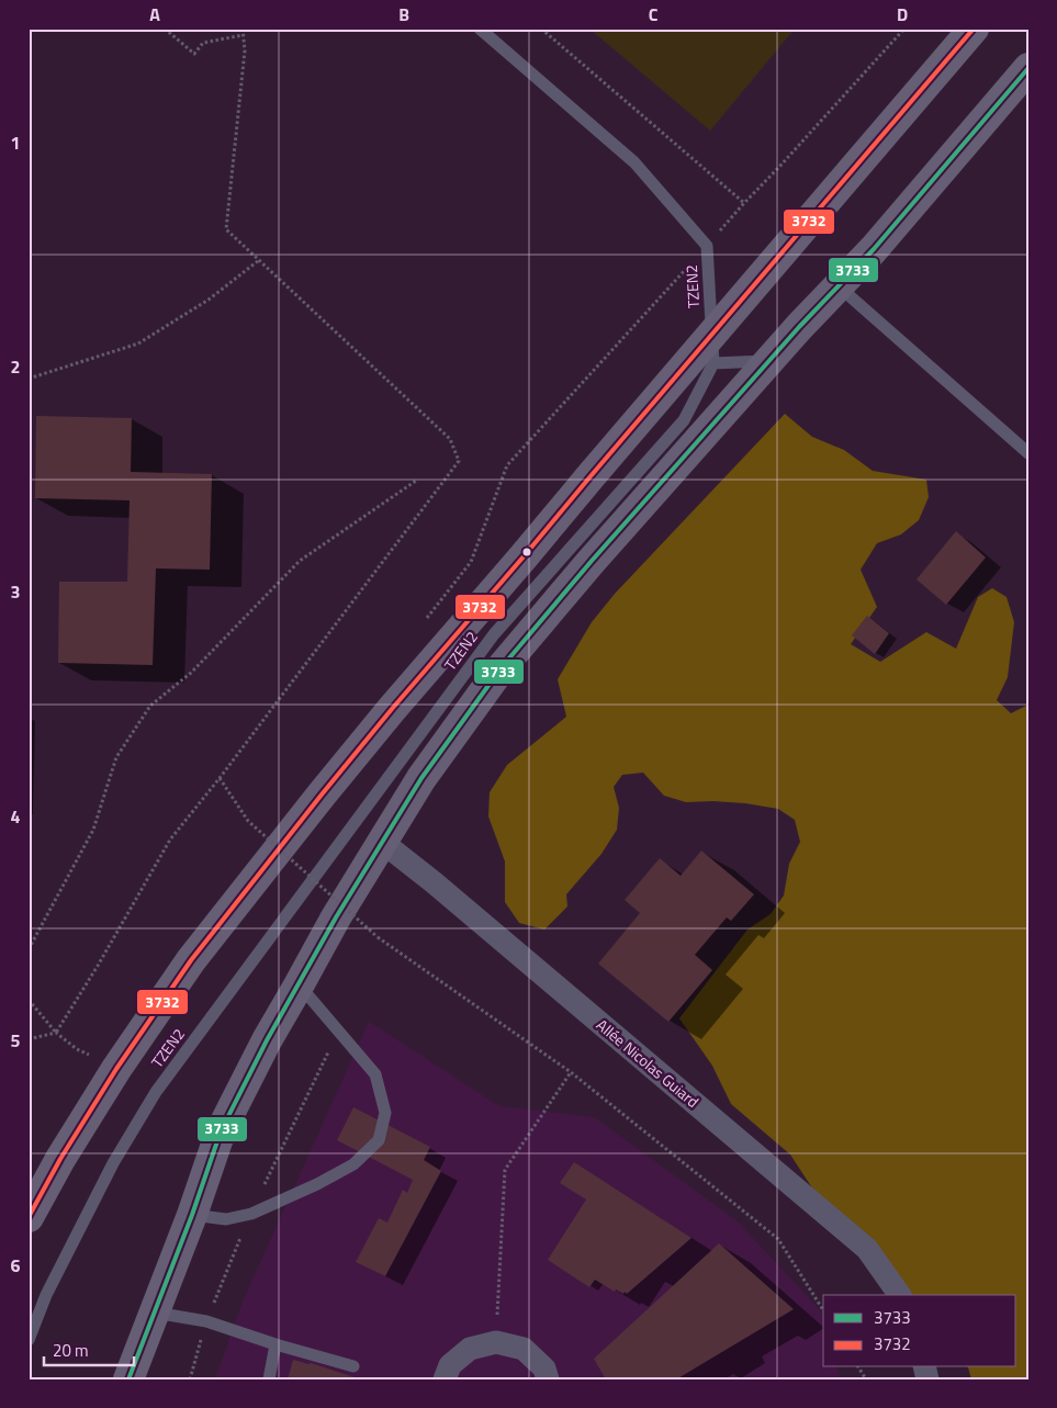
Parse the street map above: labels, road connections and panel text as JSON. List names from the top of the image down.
{
  "streets": {
    "street": ["Allée Nicolas Guiard"],
    "lane": ["TZEN2"]
  },
  "lines": ["transit line 3732", "transit line 3733"],
  "legend": ["3733", "3732"],
  "scale_bar": "20 m",
  "grid": {
    "columns": [
      "A",
      "B",
      "C",
      "D"
    ],
    "rows": [
      "1",
      "2",
      "3",
      "4",
      "5",
      "6"
    ]
  }
}
